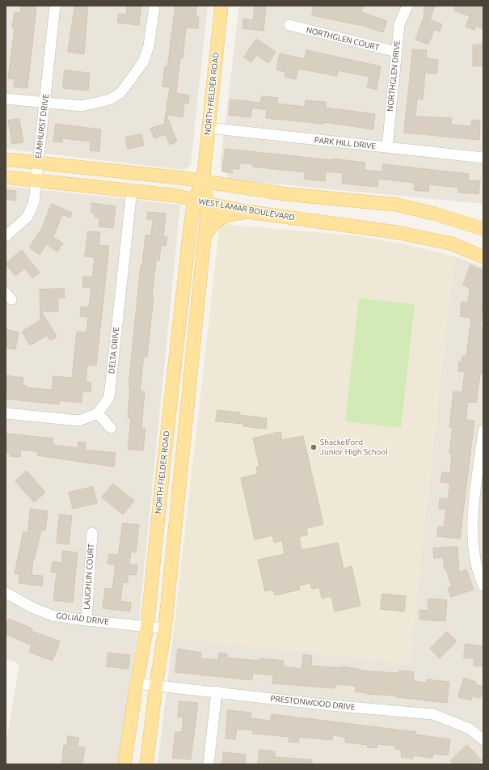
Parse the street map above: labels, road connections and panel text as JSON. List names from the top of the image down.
{
  "streets": {
    "main road": ["NORTH FIELDER ROAD", "WEST LAMAR BOULEVARD"],
    "street": [
      "NORTHGLEN COURT",
      "NORTHGLEN DRIVE",
      "ELMHURST DRIVE",
      "PARK HILL DRIVE",
      "DELTA DRIVE",
      "LAUGHLIN COURT",
      "GOLIAD DRIVE",
      "PRESTONWOOD DRIVE"
    ]
  },
  "crossings": [
    ["NORTHGLEN COURT", "NORTHGLEN DRIVE"],
    ["NORTHGLEN DRIVE", "PARK HILL DRIVE"],
    ["NORTH FIELDER ROAD", "PARK HILL DRIVE"],
    ["NORTH FIELDER ROAD", "WEST LAMAR BOULEVARD"],
    ["NORTH FIELDER ROAD", "GOLIAD DRIVE"],
    ["NORTH FIELDER ROAD", "PRESTONWOOD DRIVE"],
    ["ELMHURST DRIVE", "WEST LAMAR BOULEVARD"],
    ["WEST LAMAR BOULEVARD", "DELTA DRIVE"],
    ["LAUGHLIN COURT", "GOLIAD DRIVE"]
  ],
  "places": ["Shackelford Junior High School"]
}
